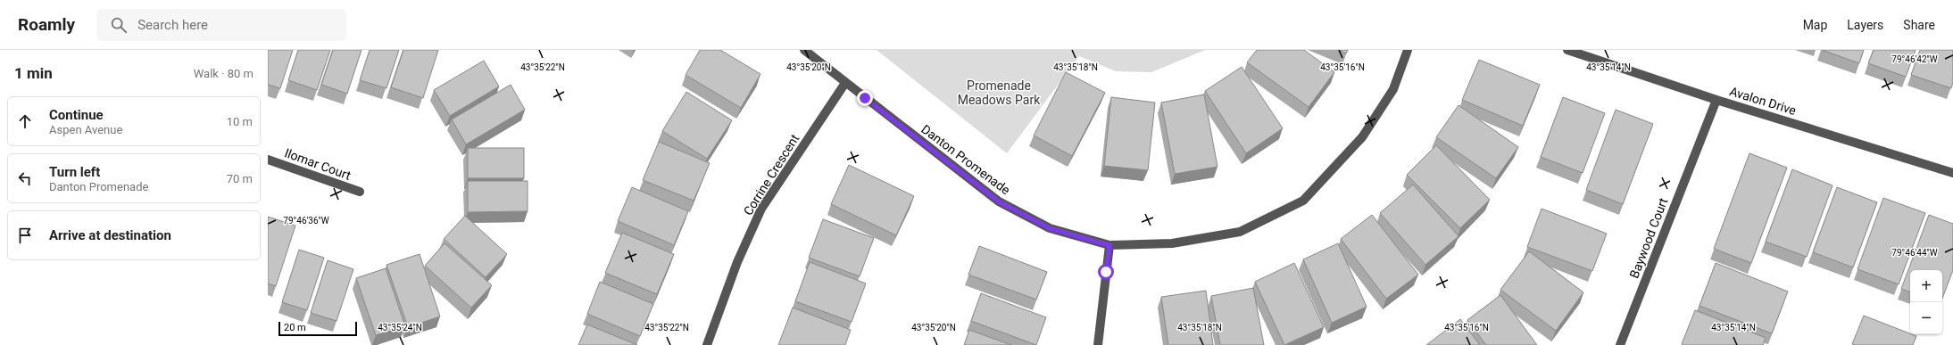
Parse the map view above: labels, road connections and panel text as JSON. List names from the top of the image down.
{
  "streets": {
    "street": [
      "Avalon Drive",
      "Danton Promenade",
      "Ilomar Court",
      "Corrine Crescent",
      "Baywood Court"
    ]
  },
  "crossings": [
    ["Avalon Drive", "Baywood Court"],
    ["Danton Promenade", "Corrine Crescent"]
  ],
  "parks": ["Promenade Meadows Park"],
  "scale_bar": "20 m",
  "page": {
    "header": "Roamly",
    "search": "Search here",
    "nav": ["Map", "Layers", "Share"],
    "heading": ["1 min", "Walk · 80 m"],
    "list": [
      ["Continue", "Aspen Avenue", "10 m"],
      ["Turn left", "Danton Promenade", "70 m"],
      "Arrive at destination"
    ],
    "map_buttons": ["+", "−"],
    "scale": "20 m"
  },
  "coordinates": [
    "79°46'42\"W",
    "43°35'22\"N",
    "43°35'20\"N",
    "43°35'18\"N",
    "43°35'16\"N",
    "43°35'14\"N",
    "79°46'36\"W",
    "79°46'44\"W",
    "43°35'24\"N"
  ]
}
